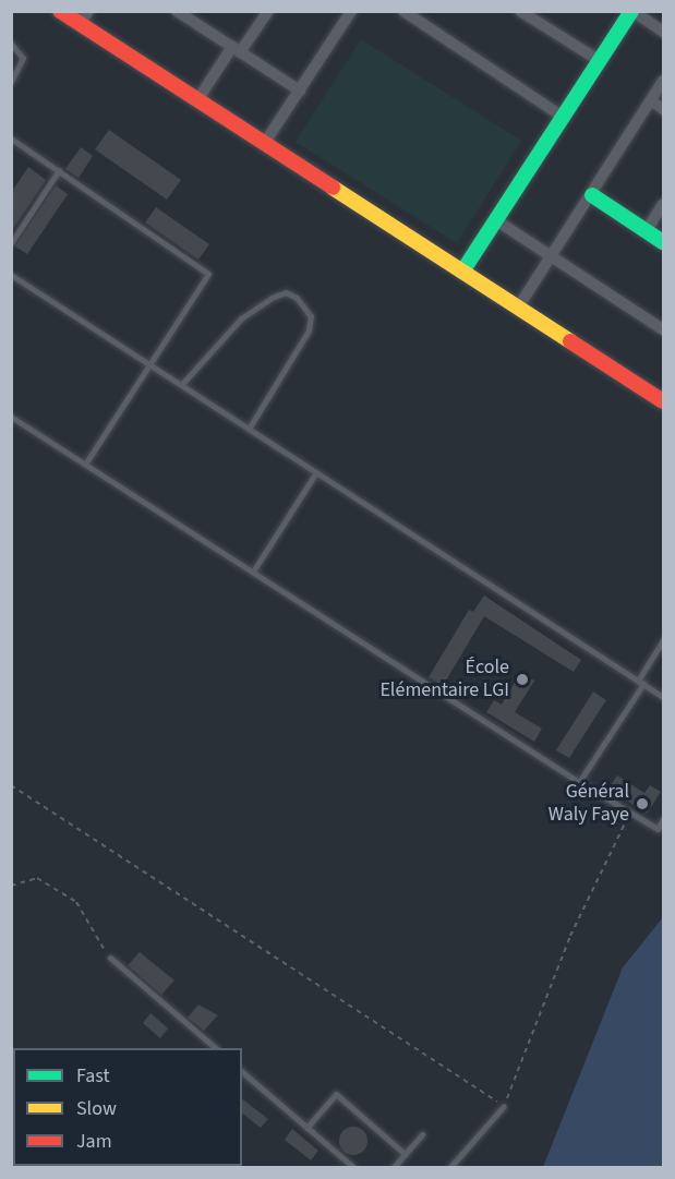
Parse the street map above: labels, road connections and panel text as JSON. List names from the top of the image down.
{
  "places": ["École Elémentaire LGI", "Général Waly Faye"],
  "legend": ["Fast", "Slow", "Jam"]
}
